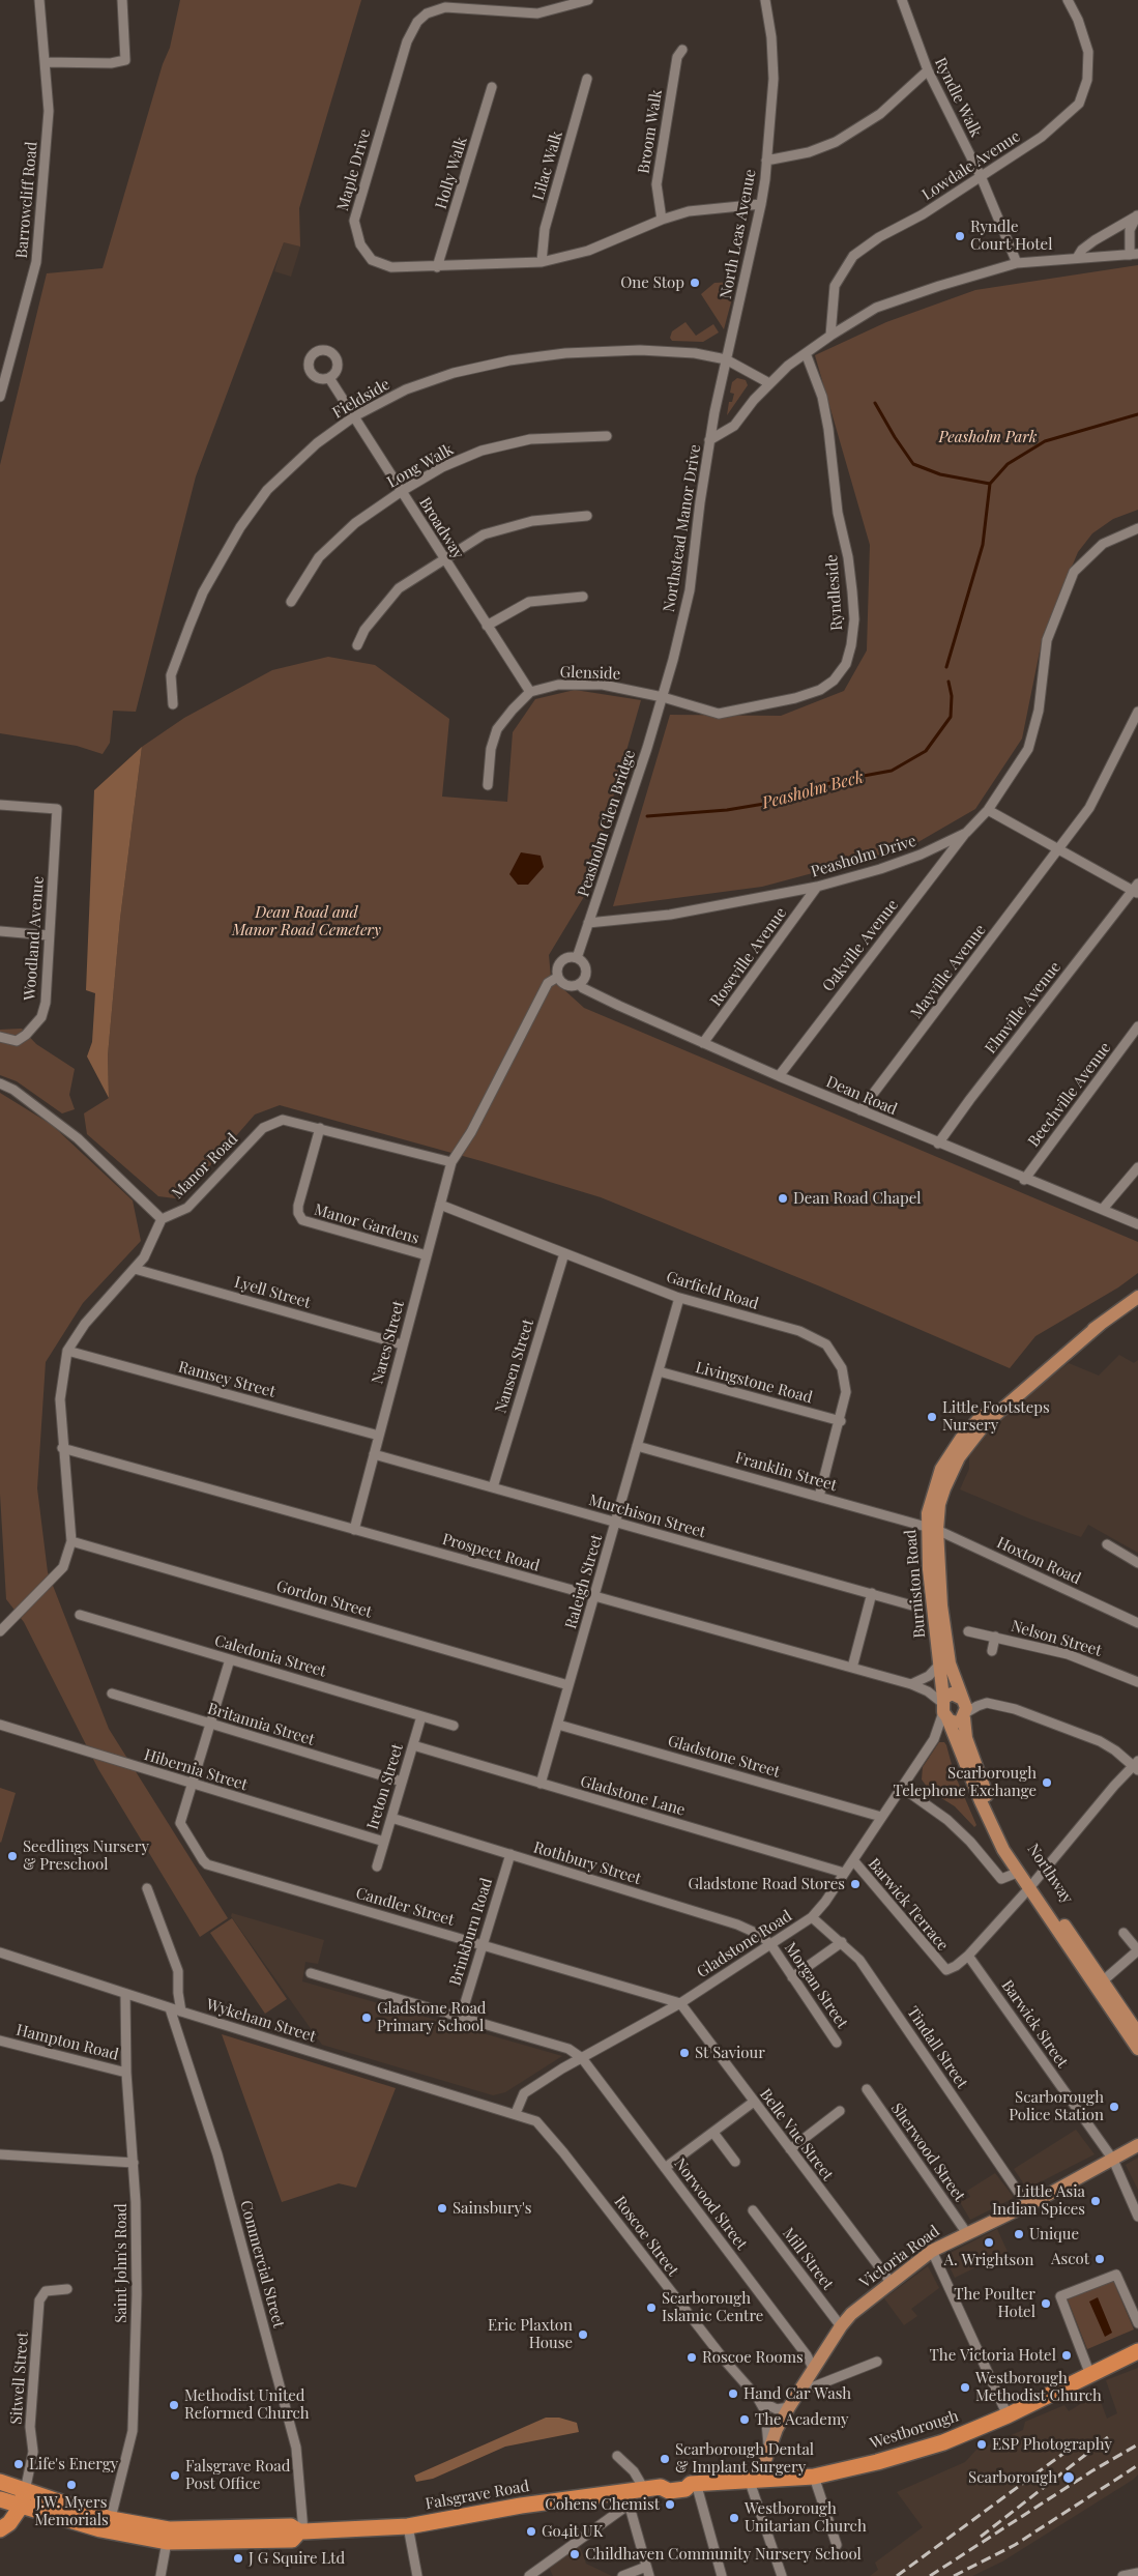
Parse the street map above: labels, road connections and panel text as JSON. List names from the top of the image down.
{
  "streets": {
    "highway": ["Westborough", "Falsgrave Road"],
    "main road": ["Burniston Road", "Northway", "Victoria Road"],
    "street": [
      "Ryndle Walk",
      "Broom Walk",
      "Lilac Walk",
      "Lowdale Avenue",
      "Maple Drive",
      "Holly Walk",
      "Barrowcliff Road",
      "North Leas Avenue",
      "Fieldside",
      "Long Walk",
      "Broadway",
      "Northstead Manor Drive",
      "Ryndleside",
      "Glenside",
      "Peasholm Glen Bridge",
      "Peasholm Drive",
      "Woodland Avenue",
      "Oakville Avenue",
      "Roseville Avenue",
      "Mayville Avenue",
      "Elmville Avenue",
      "Beechville Avenue",
      "Dean Road",
      "Manor Road",
      "Manor Gardens",
      "Garfield Road",
      "Lyell Street",
      "Nares Street",
      "Nansen Street",
      "Ramsey Street",
      "Livingstone Road",
      "Franklin Street",
      "Murchison Street",
      "Prospect Road",
      "Hoxton Road",
      "Raleigh Street",
      "Gordon Street",
      "Nelson Street",
      "Caledonia Street",
      "Britannia Street",
      "Gladstone Street",
      "Hibernia Street",
      "Ireton Street",
      "Gladstone Lane",
      "Rothbury Street",
      "Barwick Terrace",
      "Candler Street",
      "Brinkburn Road",
      "Gladstone Road",
      "Morgan Street",
      "Wykeham Street",
      "Barwick Street",
      "Hampton Road",
      "Tindall Street",
      "Belle Vue Street",
      "Sherwood Street",
      "Norwood Street",
      "Roscoe Street",
      "Mill Street",
      "Saint John's Road",
      "Commercial Street",
      "Sitwell Street"
    ]
  },
  "crossings": [
    ["Ryndle Walk", "Lowdale Avenue"],
    ["Ryndle Walk", "Northstead Manor Drive"],
    ["Broom Walk", "Maple Drive"],
    ["Lilac Walk", "Maple Drive"],
    ["Lowdale Avenue", "Northstead Manor Drive"],
    ["Maple Drive", "Holly Walk"],
    ["Maple Drive", "North Leas Avenue"],
    ["North Leas Avenue", "Fieldside"],
    ["North Leas Avenue", "Northstead Manor Drive"],
    ["Fieldside", "Broadway"],
    ["Fieldside", "Northstead Manor Drive"],
    ["Long Walk", "Broadway"],
    ["Broadway", "Glenside"],
    ["Northstead Manor Drive", "Ryndleside"],
    ["Northstead Manor Drive", "Glenside"],
    ["Northstead Manor Drive", "Peasholm Glen Bridge"],
    ["Ryndleside", "Glenside"],
    ["Ryndleside", "Peasholm Glen Bridge"],
    ["Glenside", "Peasholm Glen Bridge"],
    ["Peasholm Glen Bridge", "Peasholm Drive"],
    ["Peasholm Glen Bridge", "Dean Road"],
    ["Peasholm Drive", "Oakville Avenue"],
    ["Peasholm Drive", "Roseville Avenue"],
    ["Oakville Avenue", "Dean Road"],
    ["Roseville Avenue", "Dean Road"],
    ["Mayville Avenue", "Dean Road"],
    ["Elmville Avenue", "Dean Road"],
    ["Beechville Avenue", "Dean Road"],
    ["Manor Road", "Manor Gardens"],
    ["Manor Road", "Nares Street"],
    ["Manor Gardens", "Nares Street"],
    ["Garfield Road", "Nares Street"],
    ["Garfield Road", "Nansen Street"],
    ["Garfield Road", "Livingstone Road"],
    ["Garfield Road", "Franklin Street"],
    ["Garfield Road", "Raleigh Street"],
    ["Lyell Street", "Nares Street"],
    ["Nares Street", "Ramsey Street"],
    ["Nares Street", "Murchison Street"],
    ["Nares Street", "Prospect Road"],
    ["Nansen Street", "Murchison Street"],
    ["Livingstone Road", "Raleigh Street"],
    ["Franklin Street", "Hoxton Road"],
    ["Franklin Street", "Raleigh Street"],
    ["Franklin Street", "Burniston Road"],
    ["Murchison Street", "Raleigh Street"],
    ["Prospect Road", "Raleigh Street"],
    ["Prospect Road", "Burniston Road"],
    ["Prospect Road", "Northway"],
    ["Prospect Road", "Gladstone Road"],
    ["Hoxton Road", "Burniston Road"],
    ["Raleigh Street", "Gordon Street"],
    ["Raleigh Street", "Gladstone Street"],
    ["Raleigh Street", "Gladstone Lane"],
    ["Burniston Road", "Northway"],
    ["Burniston Road", "Gladstone Road"],
    ["Caledonia Street", "Ireton Street"],
    ["Caledonia Street", "Candler Street"],
    ["Britannia Street", "Ireton Street"],
    ["Britannia Street", "Candler Street"],
    ["Gladstone Street", "Gladstone Road"],
    ["Hibernia Street", "Ireton Street"],
    ["Hibernia Street", "Candler Street"],
    ["Ireton Street", "Gladstone Lane"],
    ["Ireton Street", "Rothbury Street"],
    ["Gladstone Lane", "Gladstone Road"],
    ["Rothbury Street", "Brinkburn Road"],
    ["Rothbury Street", "Gladstone Road"],
    ["Rothbury Street", "Morgan Street"],
    ["Northway", "Gladstone Road"],
    ["Barwick Terrace", "Gladstone Road"],
    ["Barwick Terrace", "Barwick Street"],
    ["Candler Street", "Brinkburn Road"],
    ["Candler Street", "Gladstone Road"],
    ["Candler Street", "Belle Vue Street"],
    ["Gladstone Road", "Morgan Street"],
    ["Gladstone Road", "Wykeham Street"],
    ["Gladstone Road", "Tindall Street"],
    ["Gladstone Road", "Belle Vue Street"],
    ["Gladstone Road", "Norwood Street"],
    ["Gladstone Road", "Roscoe Street"],
    ["Wykeham Street", "Roscoe Street"],
    ["Wykeham Street", "Saint John's Road"],
    ["Wykeham Street", "Commercial Street"],
    ["Barwick Street", "Victoria Road"],
    ["Hampton Road", "Saint John's Road"],
    ["Tindall Street", "Victoria Road"],
    ["Belle Vue Street", "Victoria Road"],
    ["Sherwood Street", "Victoria Road"],
    ["Norwood Street", "Victoria Road"],
    ["Roscoe Street", "Victoria Road"],
    ["Victoria Road", "Mill Street"],
    ["Victoria Road", "Falsgrave Road"],
    ["Saint John's Road", "Falsgrave Road"],
    ["Commercial Street", "Falsgrave Road"],
    ["Sitwell Street", "Falsgrave Road"],
    ["Westborough", "Falsgrave Road"]
  ],
  "water": ["Peasholm Beck"],
  "parks": ["Peasholm Park", "Dean Road and Manor Road Cemetery"],
  "places": [
    "Ryndle Court Hotel",
    "One Stop",
    "Dean Road Chapel",
    "Little Footsteps Nursery",
    "Scarborough Telephone Exchange",
    "Seedlings Nursery & Preschool",
    "Gladstone Road Stores",
    "Gladstone Road Primary School",
    "St Saviour",
    "Scarborough Police Station",
    "Little Asia Indian Spices",
    "Sainsbury's",
    "Unique",
    "A. Wrightson",
    "Ascot",
    "The Poulter Hotel",
    "Scarborough Islamic Centre",
    "Eric Plaxton House",
    "The Victoria Hotel",
    "Roscoe Rooms",
    "Westborough Methodist Church",
    "Hand Car Wash",
    "Methodist United Reformed Church",
    "The Academy",
    "ESP Photography",
    "Scarborough Dental & Implant Surgery",
    "Life's Energy",
    "Falsgrave Road Post Office",
    "Scarborough",
    "J.W. Myers Memorials",
    "Cohens Chemist",
    "Westborough Unitarian Church",
    "Go4it UK",
    "Childhaven Community Nursery School",
    "J G Squire Ltd"
  ]
}
